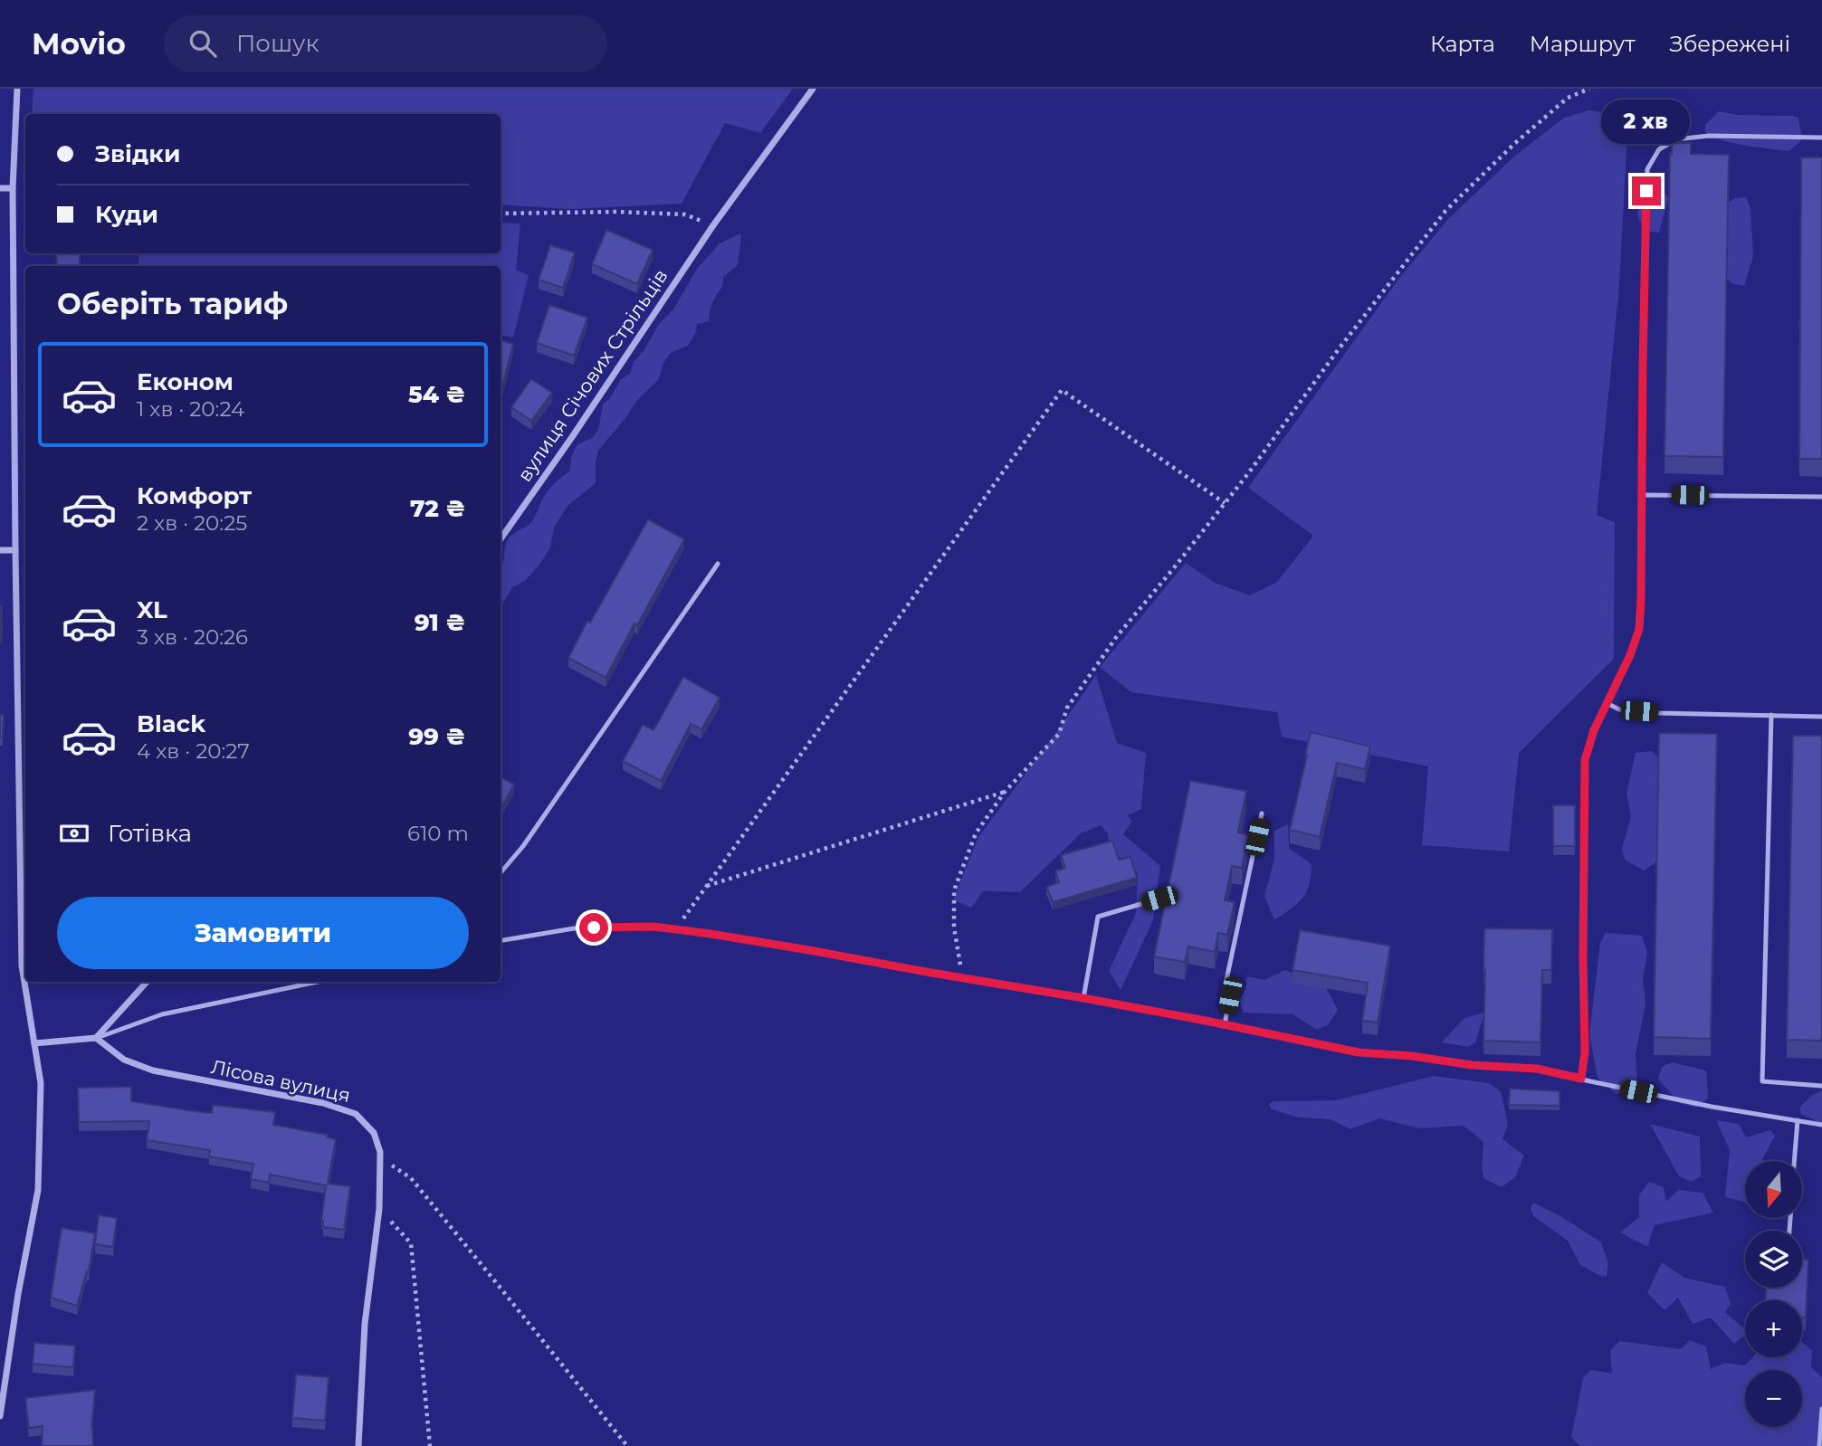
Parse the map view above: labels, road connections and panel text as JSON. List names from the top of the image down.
{
  "streets": {
    "street": ["вулиця Січових Стрільців", "Лісова вулиця"]
  },
  "north": "bottom",
  "page": {
    "header": "Movio",
    "search": "Пошук",
    "nav": ["Карта", "Маршрут", "Збережені"],
    "bubble": "2 хв",
    "banner": ["Звідки", "Куди"],
    "heading": "Оберіть тариф",
    "list": [
      {
        "name": "Економ",
        "note": "1 хв · 20:24",
        "value": "54 ₴"
      },
      {
        "name": "Комфорт",
        "note": "2 хв · 20:25",
        "value": "72 ₴"
      },
      {
        "name": "XL",
        "note": "3 хв · 20:26",
        "value": "91 ₴"
      },
      {
        "name": "Black",
        "note": "4 хв · 20:27",
        "value": "99 ₴"
      }
    ],
    "pay": ["Готівка", "610 m"],
    "buttons": "Замовити",
    "map_buttons": ["+", "−"]
  }
}
